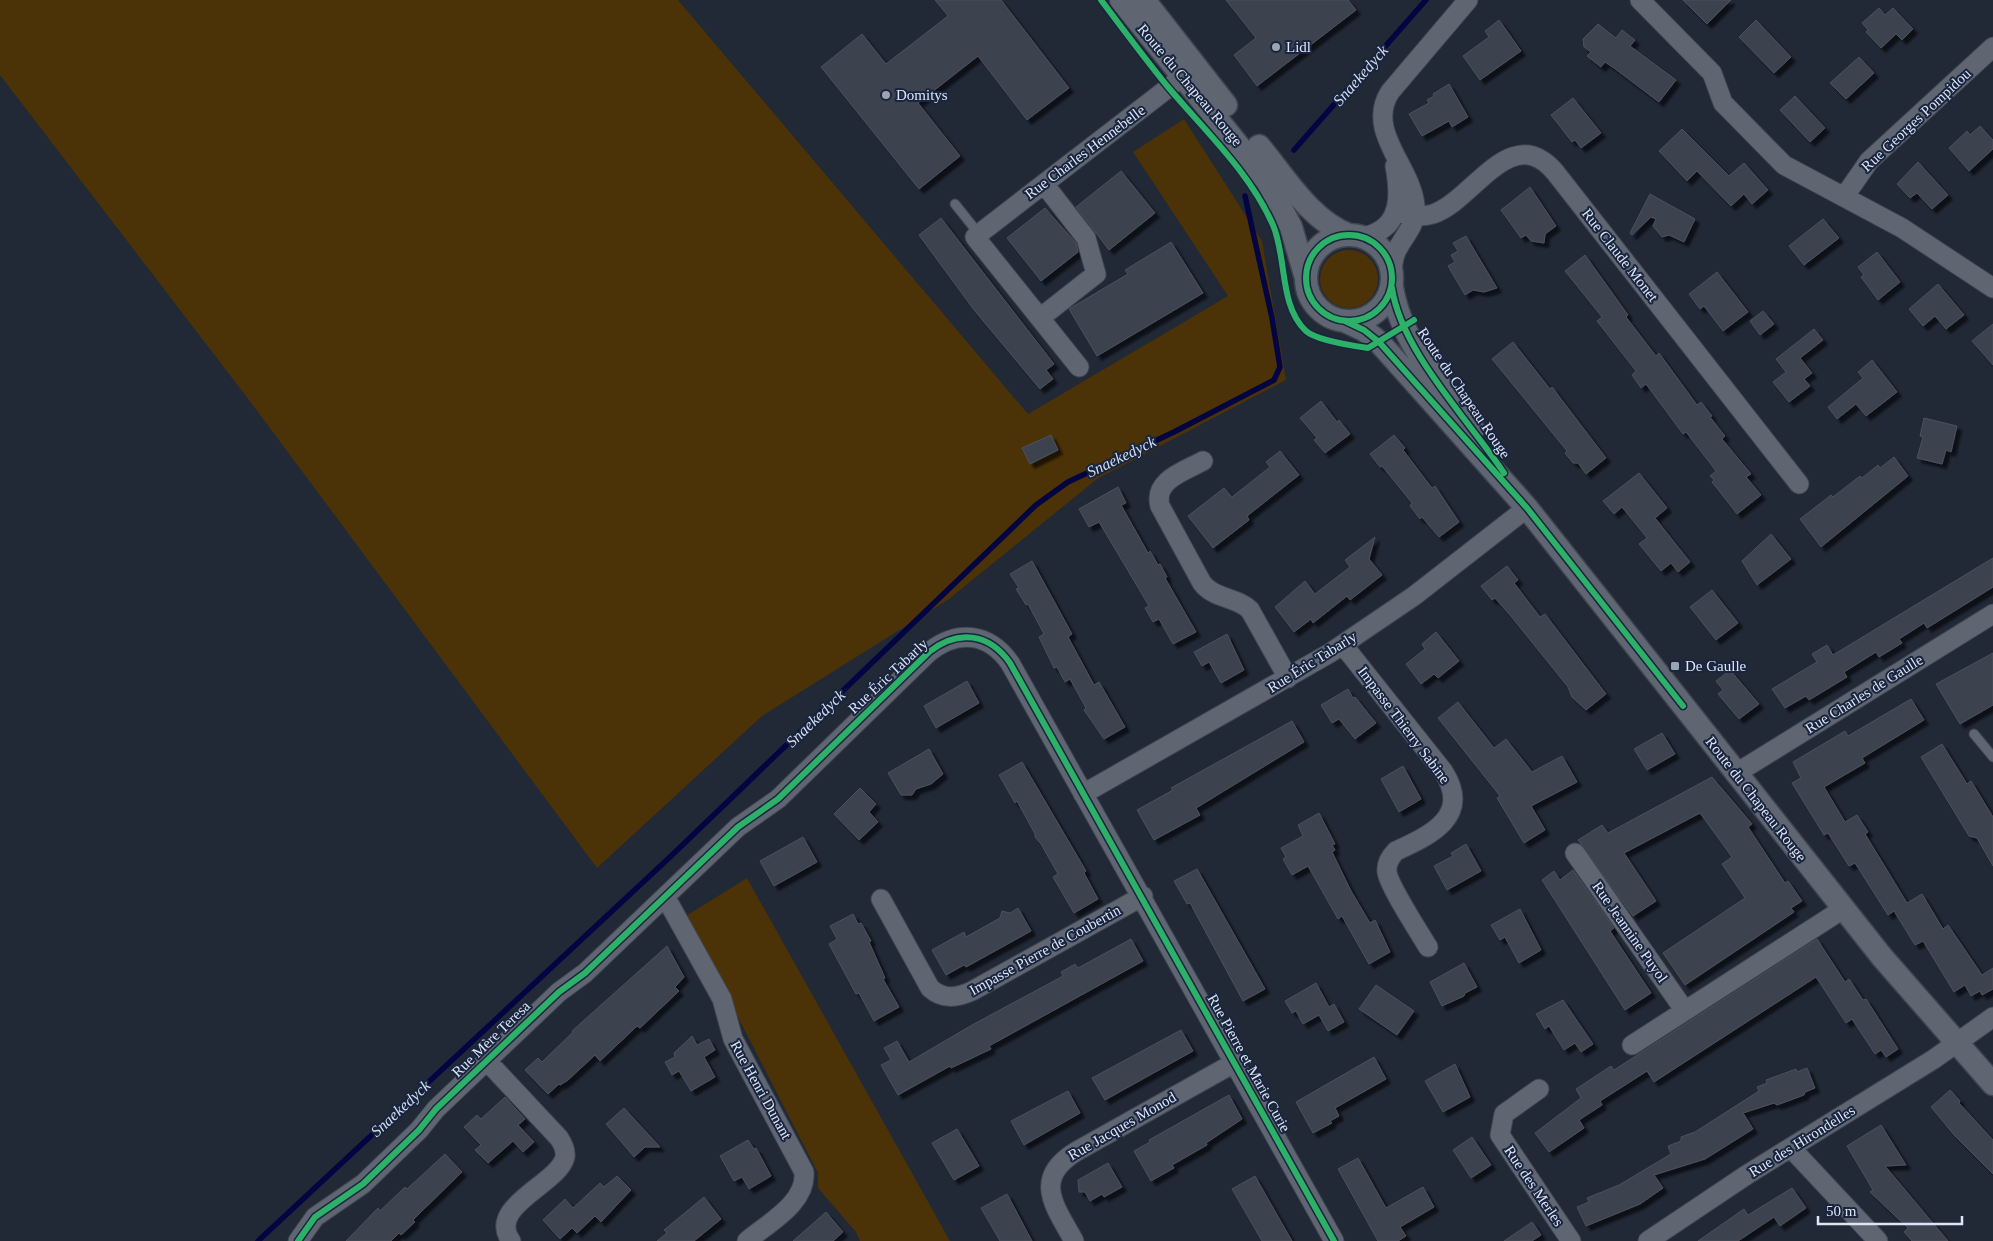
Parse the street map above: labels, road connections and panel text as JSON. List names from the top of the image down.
{
  "streets": {
    "street": [
      "Route du Chapeau Rouge",
      "Rue Georges Pompidou",
      "Rue Charles Hennebelle",
      "Rue Claude Monet",
      "Rue Éric Tabarly",
      "Rue Charles de Gaulle",
      "Impasse Thierry Sabine",
      "Rue Jeannine Puyol",
      "Impasse Pierre de Coubertin",
      "Rue Mère Teresa",
      "Rue Pierre et Marie Curie",
      "Rue Henri Dunant",
      "Rue Jacques Monod",
      "Rue des Hirondelles",
      "Rue des Merles"
    ]
  },
  "crossings": [
    ["Route du Chapeau Rouge", "Rue Charles Hennebelle"],
    ["Route du Chapeau Rouge", "Rue Éric Tabarly"],
    ["Route du Chapeau Rouge", "Rue Charles de Gaulle"],
    ["Route du Chapeau Rouge", "Rue des Hirondelles"],
    ["Rue Éric Tabarly", "Impasse Thierry Sabine"],
    ["Rue Éric Tabarly", "Impasse Pierre de Coubertin"],
    ["Rue Éric Tabarly", "Rue Mère Teresa"],
    ["Rue Éric Tabarly", "Rue Pierre et Marie Curie"],
    ["Impasse Pierre de Coubertin", "Rue Pierre et Marie Curie"],
    ["Rue Mère Teresa", "Rue Henri Dunant"],
    ["Rue Pierre et Marie Curie", "Rue Jacques Monod"]
  ],
  "water": ["Snaekedyck"],
  "places": {
    "other": ["Lidl", "Domitys"],
    "transit": ["De Gaulle"]
  },
  "scale_bar": "50 m"
}
